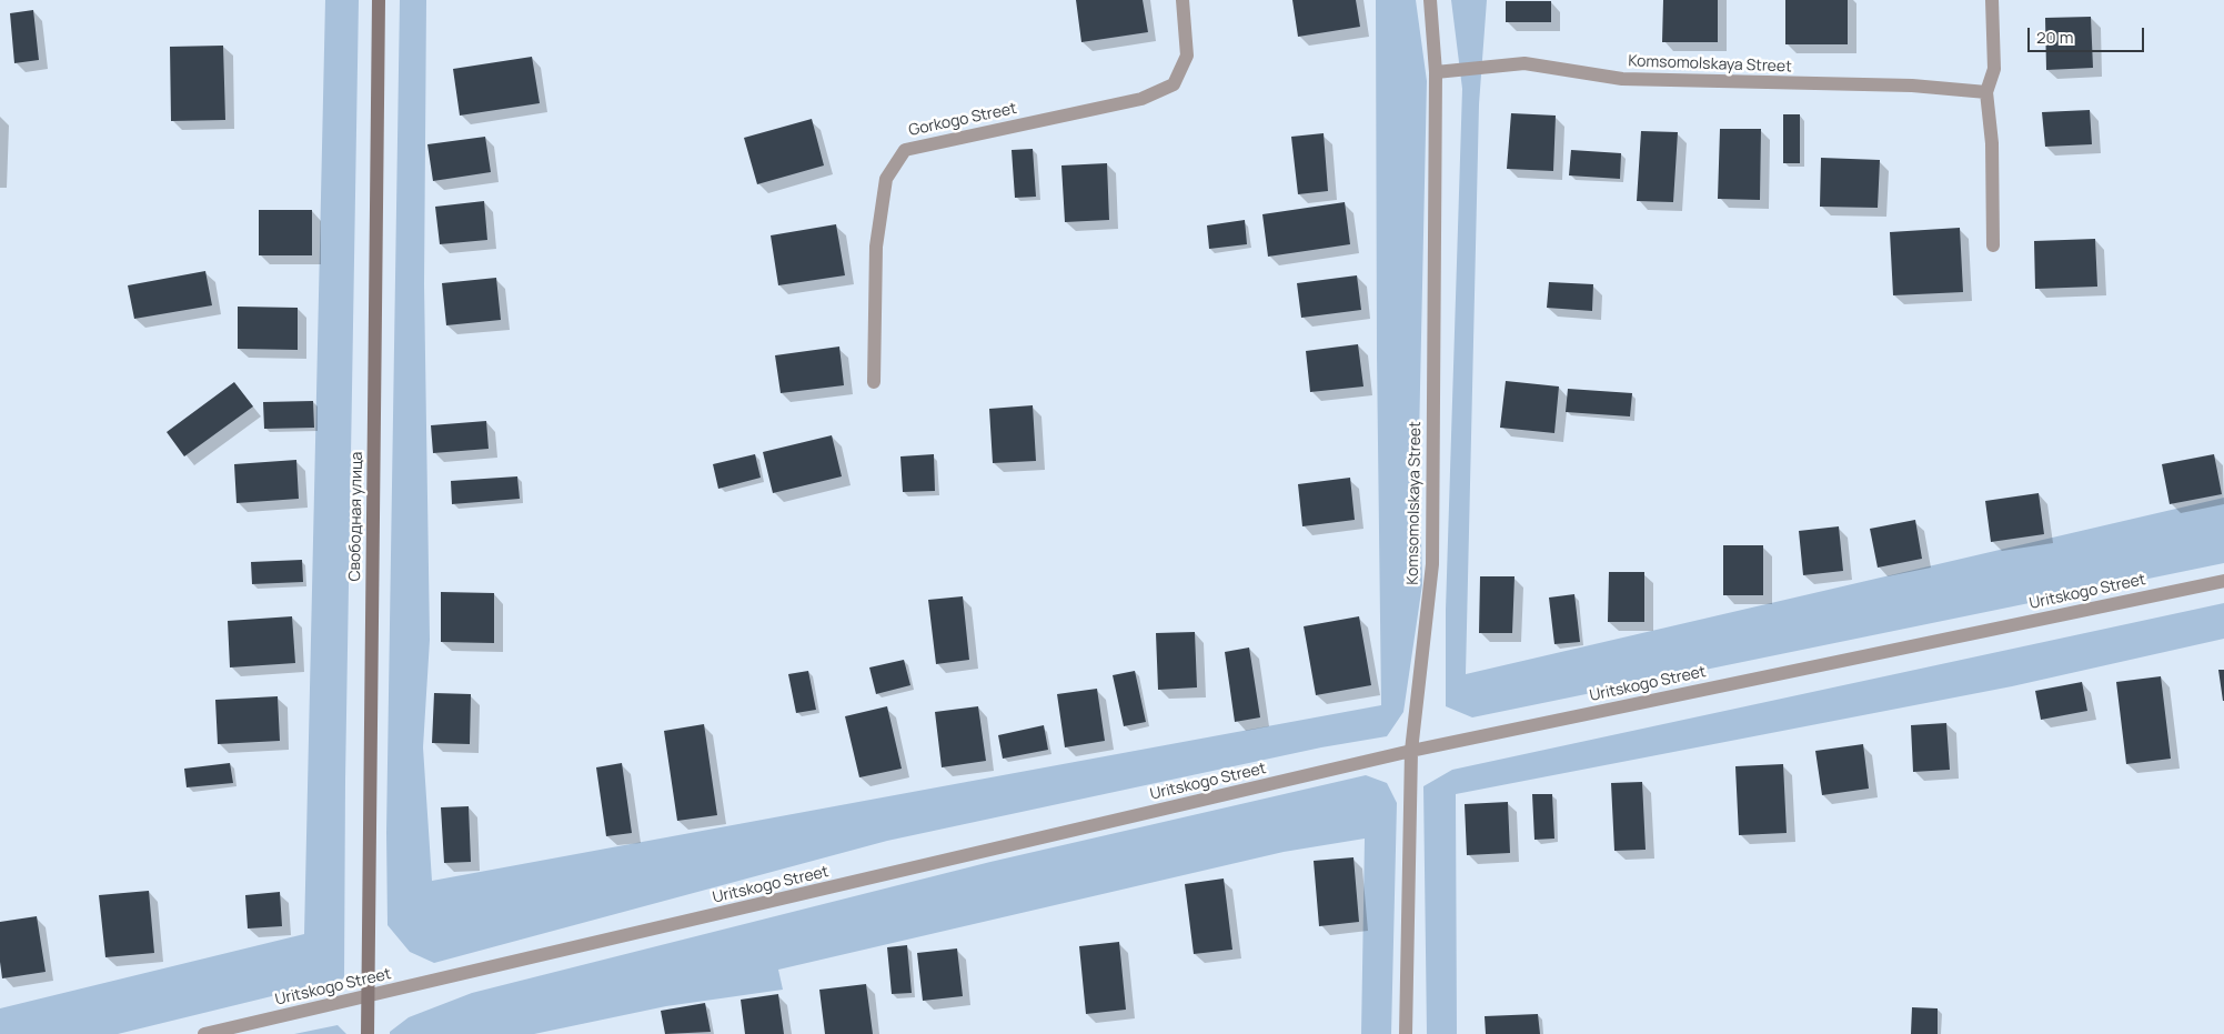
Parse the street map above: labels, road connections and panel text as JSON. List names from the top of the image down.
{
  "streets": {
    "street": [
      "Komsomolskaya Street",
      "Gorkogo Street",
      "Свободная улица",
      "Uritskogo Street"
    ]
  },
  "crossings": [
    ["Komsomolskaya Street", "Uritskogo Street"],
    ["Свободная улица", "Uritskogo Street"]
  ],
  "scale_bar": "20 m"
}
